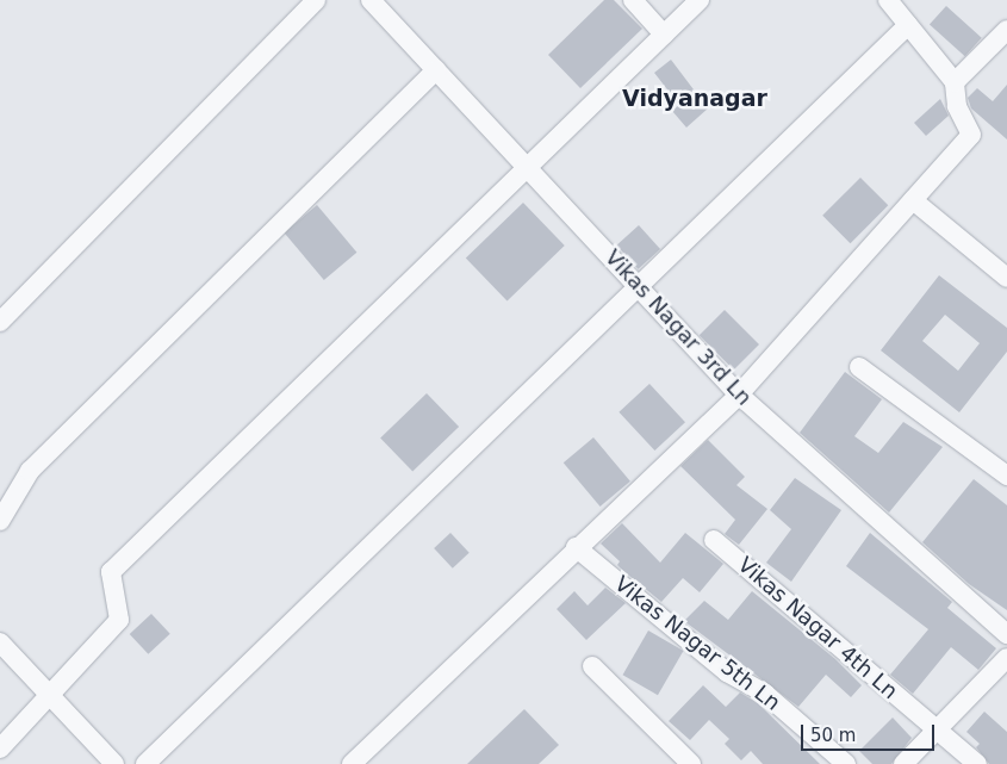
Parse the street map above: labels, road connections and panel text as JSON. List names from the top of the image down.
{
  "streets": {
    "street": ["Vikas Nagar 3rd Ln", "Vikas Nagar 4th Ln", "Vikas Nagar 5th Ln"]
  },
  "districts": ["Vidyanagar"],
  "scale_bar": "50 m"
}
